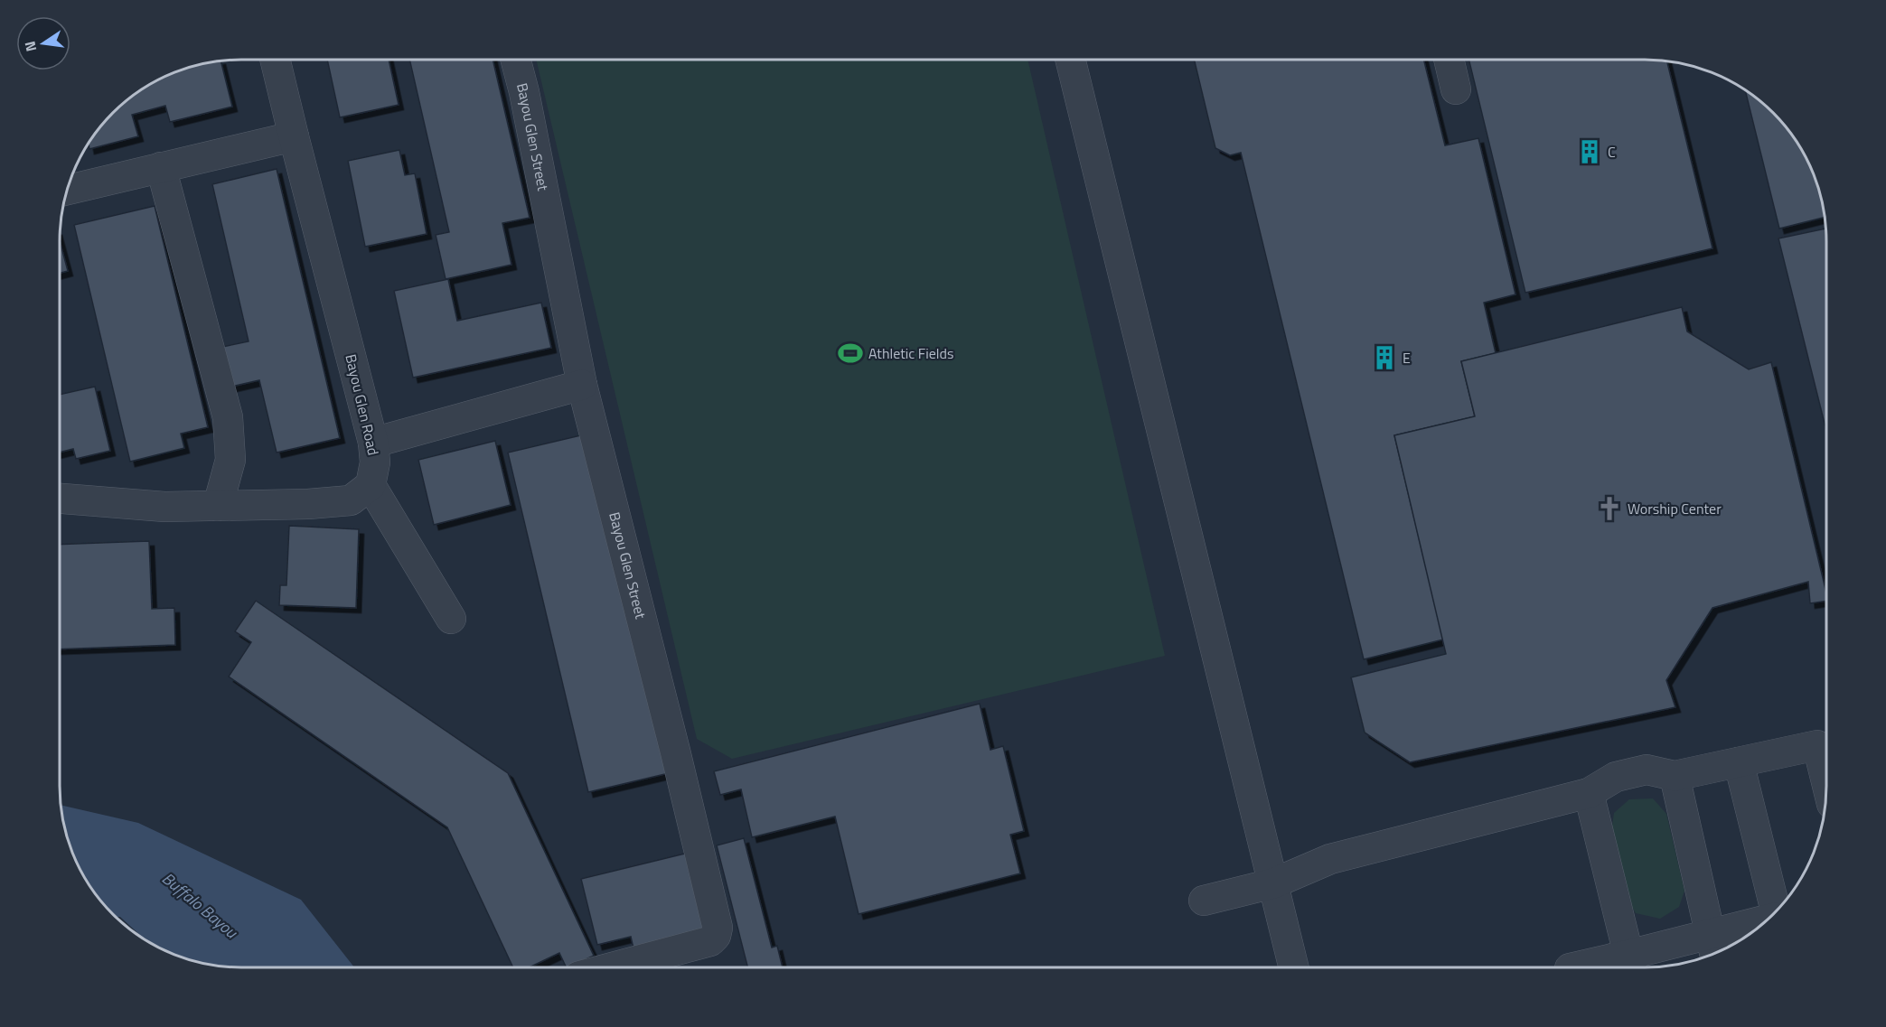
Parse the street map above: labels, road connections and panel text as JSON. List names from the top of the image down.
{
  "streets": {
    "street": ["Bayou Glen Street", "Bayou Glen Road"]
  },
  "water": ["Buffalo Bayou"],
  "places": {
    "building": ["C", "E"],
    "sports": ["Athletic Fields"],
    "church": ["Worship Center"]
  },
  "north": "left"
}
